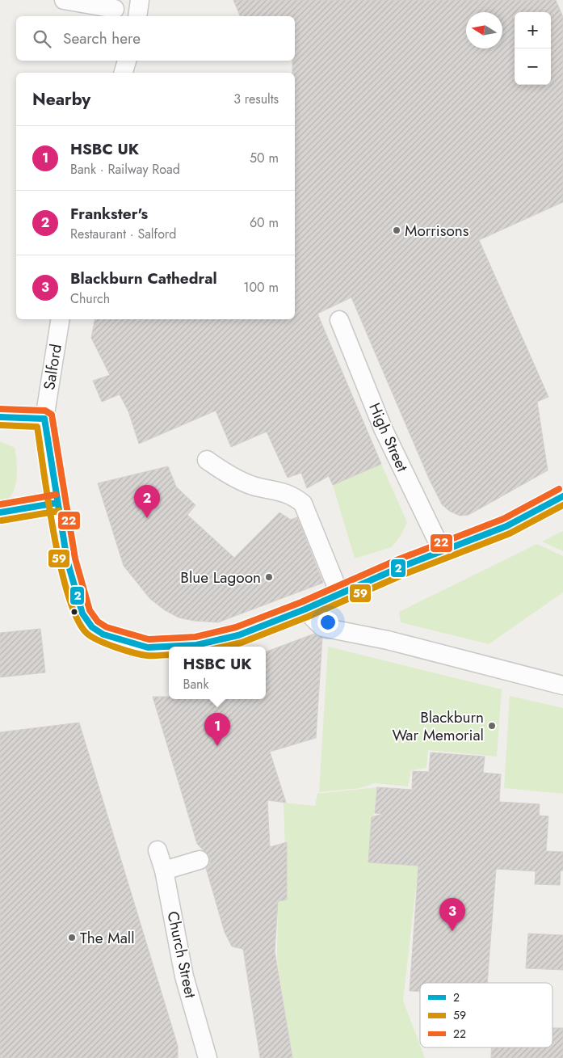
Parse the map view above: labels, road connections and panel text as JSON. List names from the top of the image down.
{
  "streets": {
    "street": ["Salford", "High Street", "Church Street"]
  },
  "places": [
    "Morrisons",
    "Blue Lagoon",
    "Blackburn War Memorial",
    "The Mall"
  ],
  "lines": ["transit line 22", "transit line 2", "transit line 59"],
  "legend": ["2", "59", "22"],
  "north": "left",
  "page": {
    "map_buttons": ["+", "−"],
    "search": "Search here",
    "heading": ["Nearby", "3 results"],
    "list": [
      {
        "mark": "1",
        "name": "HSBC UK",
        "note": "Bank · Railway Road",
        "value": "50 m"
      },
      {
        "mark": "2",
        "name": "Frankster's",
        "note": "Restaurant · Salford",
        "value": "60 m"
      },
      {
        "mark": "3",
        "name": "Blackburn Cathedral",
        "note": "Church",
        "value": "100 m"
      }
    ],
    "pins": ["2", "1", "3"],
    "popup": ["HSBC UK", "Bank"]
  }
}
